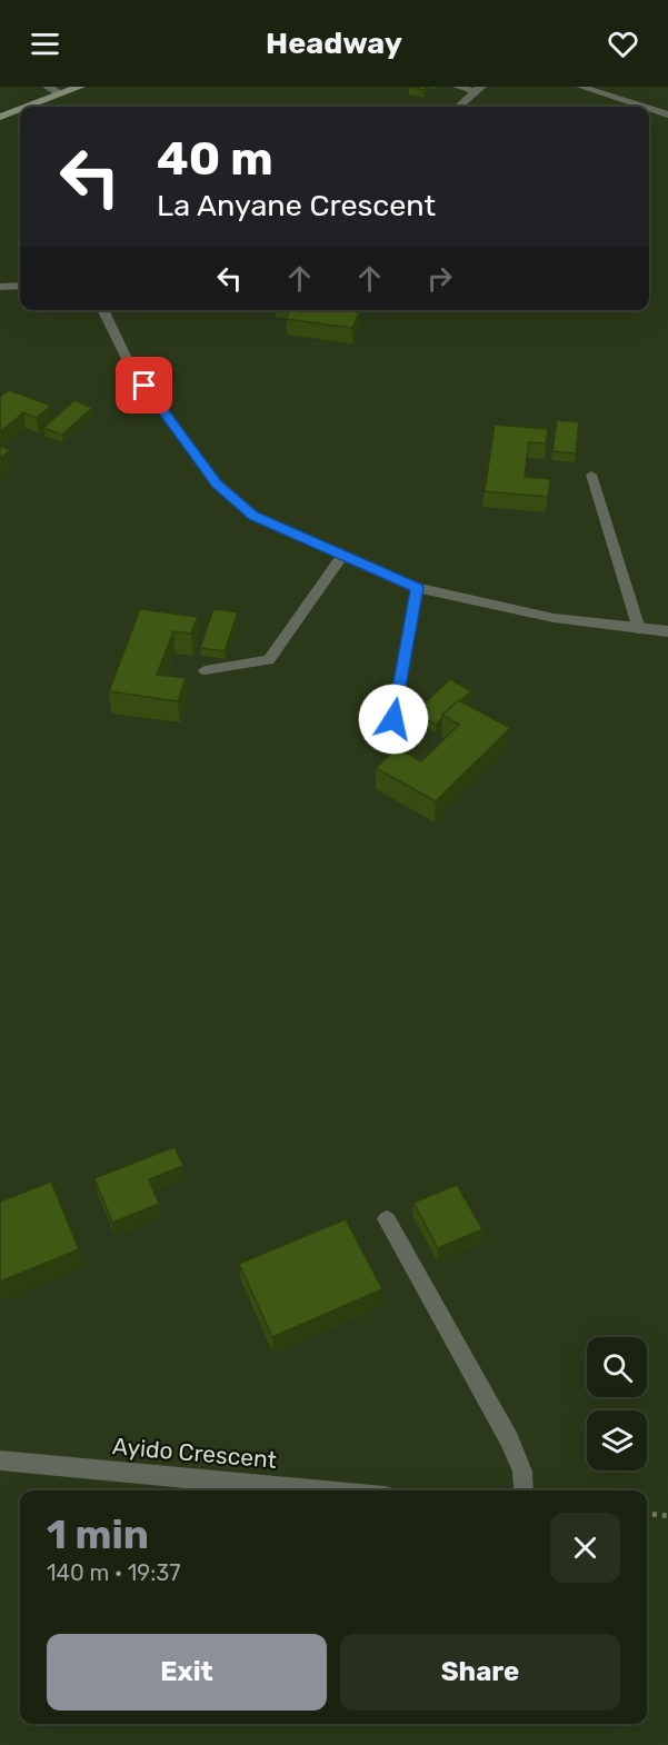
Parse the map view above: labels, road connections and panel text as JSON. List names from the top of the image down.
{
  "streets": {
    "street": ["Ayido Crescent"]
  },
  "page": {
    "header": "Headway",
    "turn": ["40 m", "La Anyane Crescent"],
    "heading": ["1 min", "140 m · 19:37"],
    "buttons": ["Exit", "Share"]
  }
}
